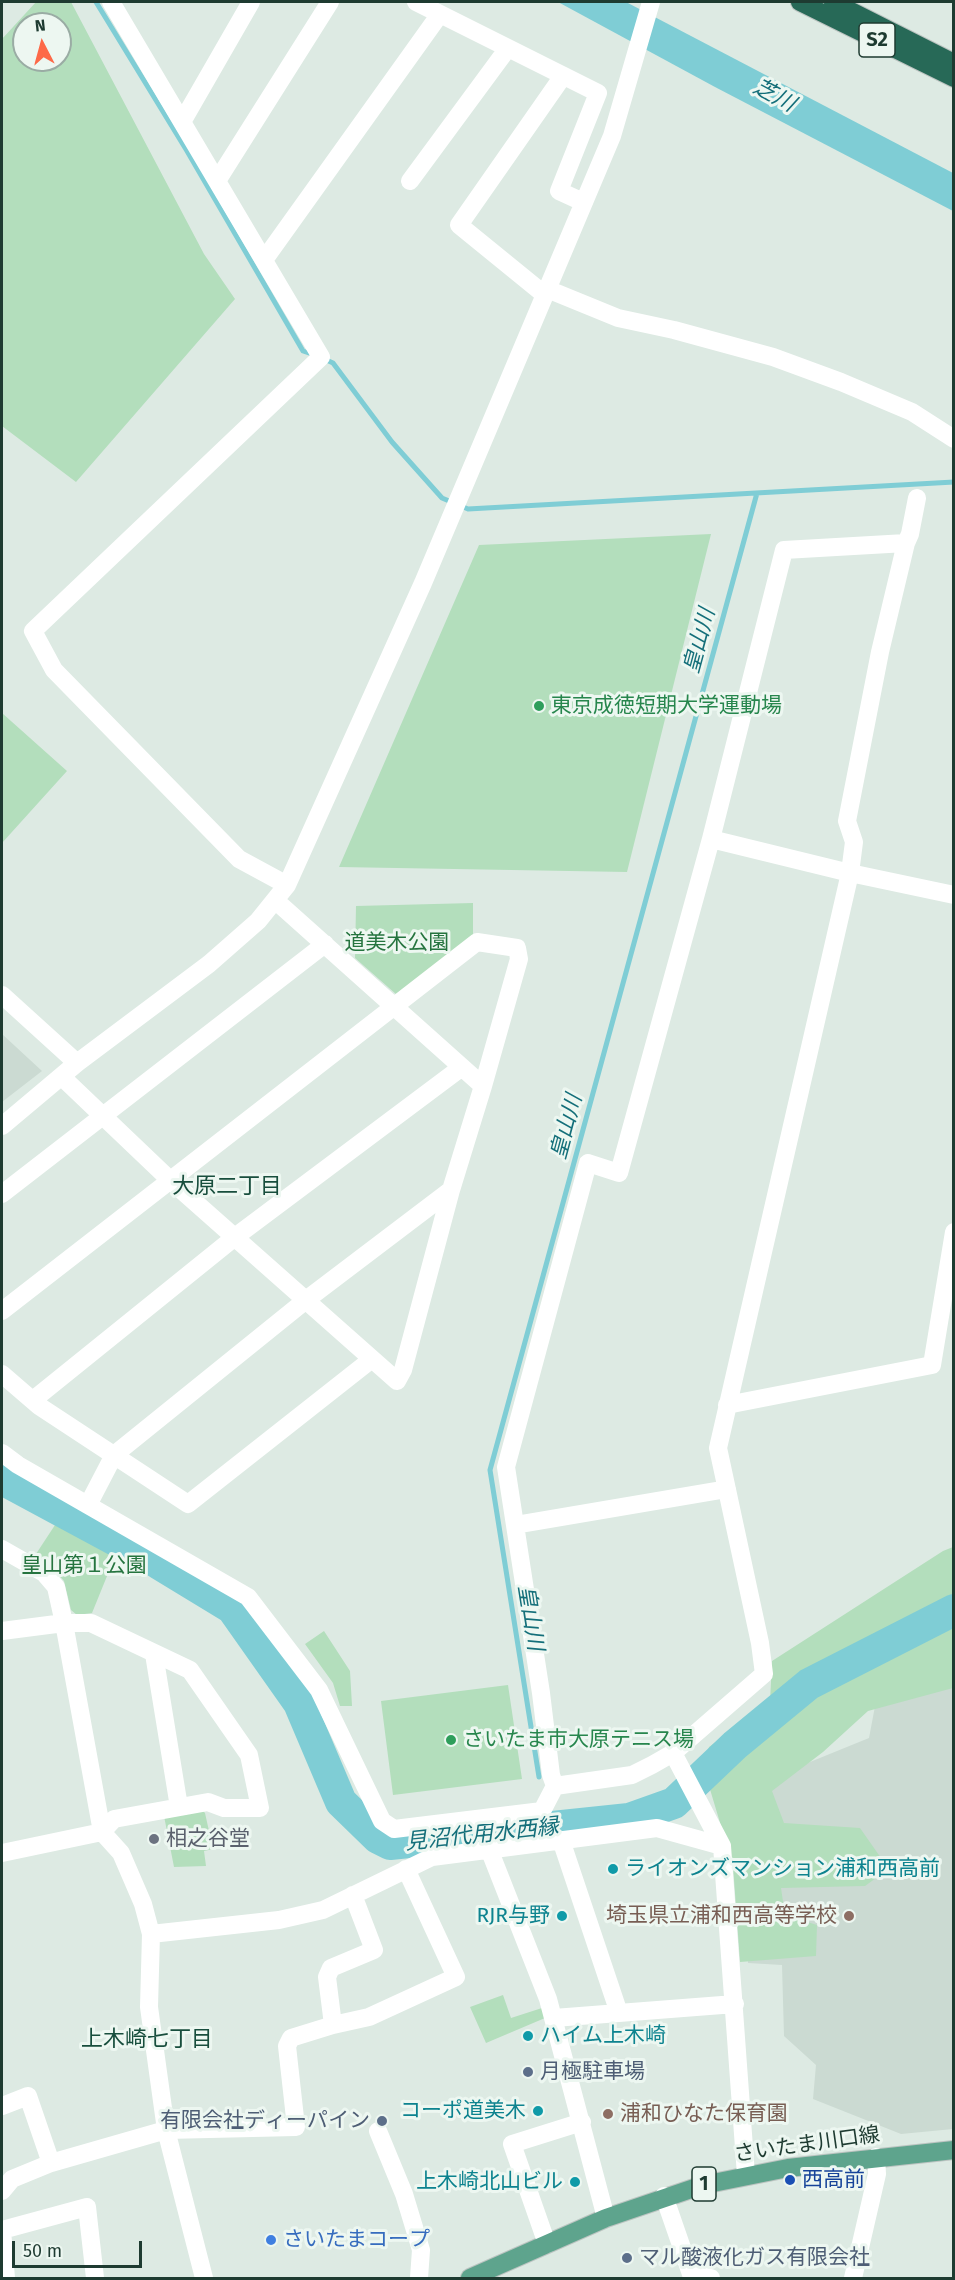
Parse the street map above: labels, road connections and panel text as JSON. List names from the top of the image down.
{
  "streets": {
    "highway": ["S2"],
    "main road": ["さいたま川口線", "1"]
  },
  "districts": ["大原二丁目", "上木崎七丁目"],
  "water": ["芝川", "皇山川", "見沼代用水西縁"],
  "parks": ["道美木公園", "皇山第１公園"],
  "places": [
    "東京成徳短期大学運動場",
    "さいたま市大原テニス場",
    "相之谷堂",
    "ライオンズマンション浦和西高前",
    "RJR与野",
    "埼玉県立浦和西高等学校",
    "ハイム上木崎",
    "月極駐車場",
    "コーポ道美木",
    "浦和ひなた保育園",
    "有限会社ディーパイン",
    "西高前",
    "上木崎北山ビル",
    "さいたまコープ",
    "マル酸液化ガス有限会社"
  ],
  "scale_bar": "50 m",
  "north": "top"
}
